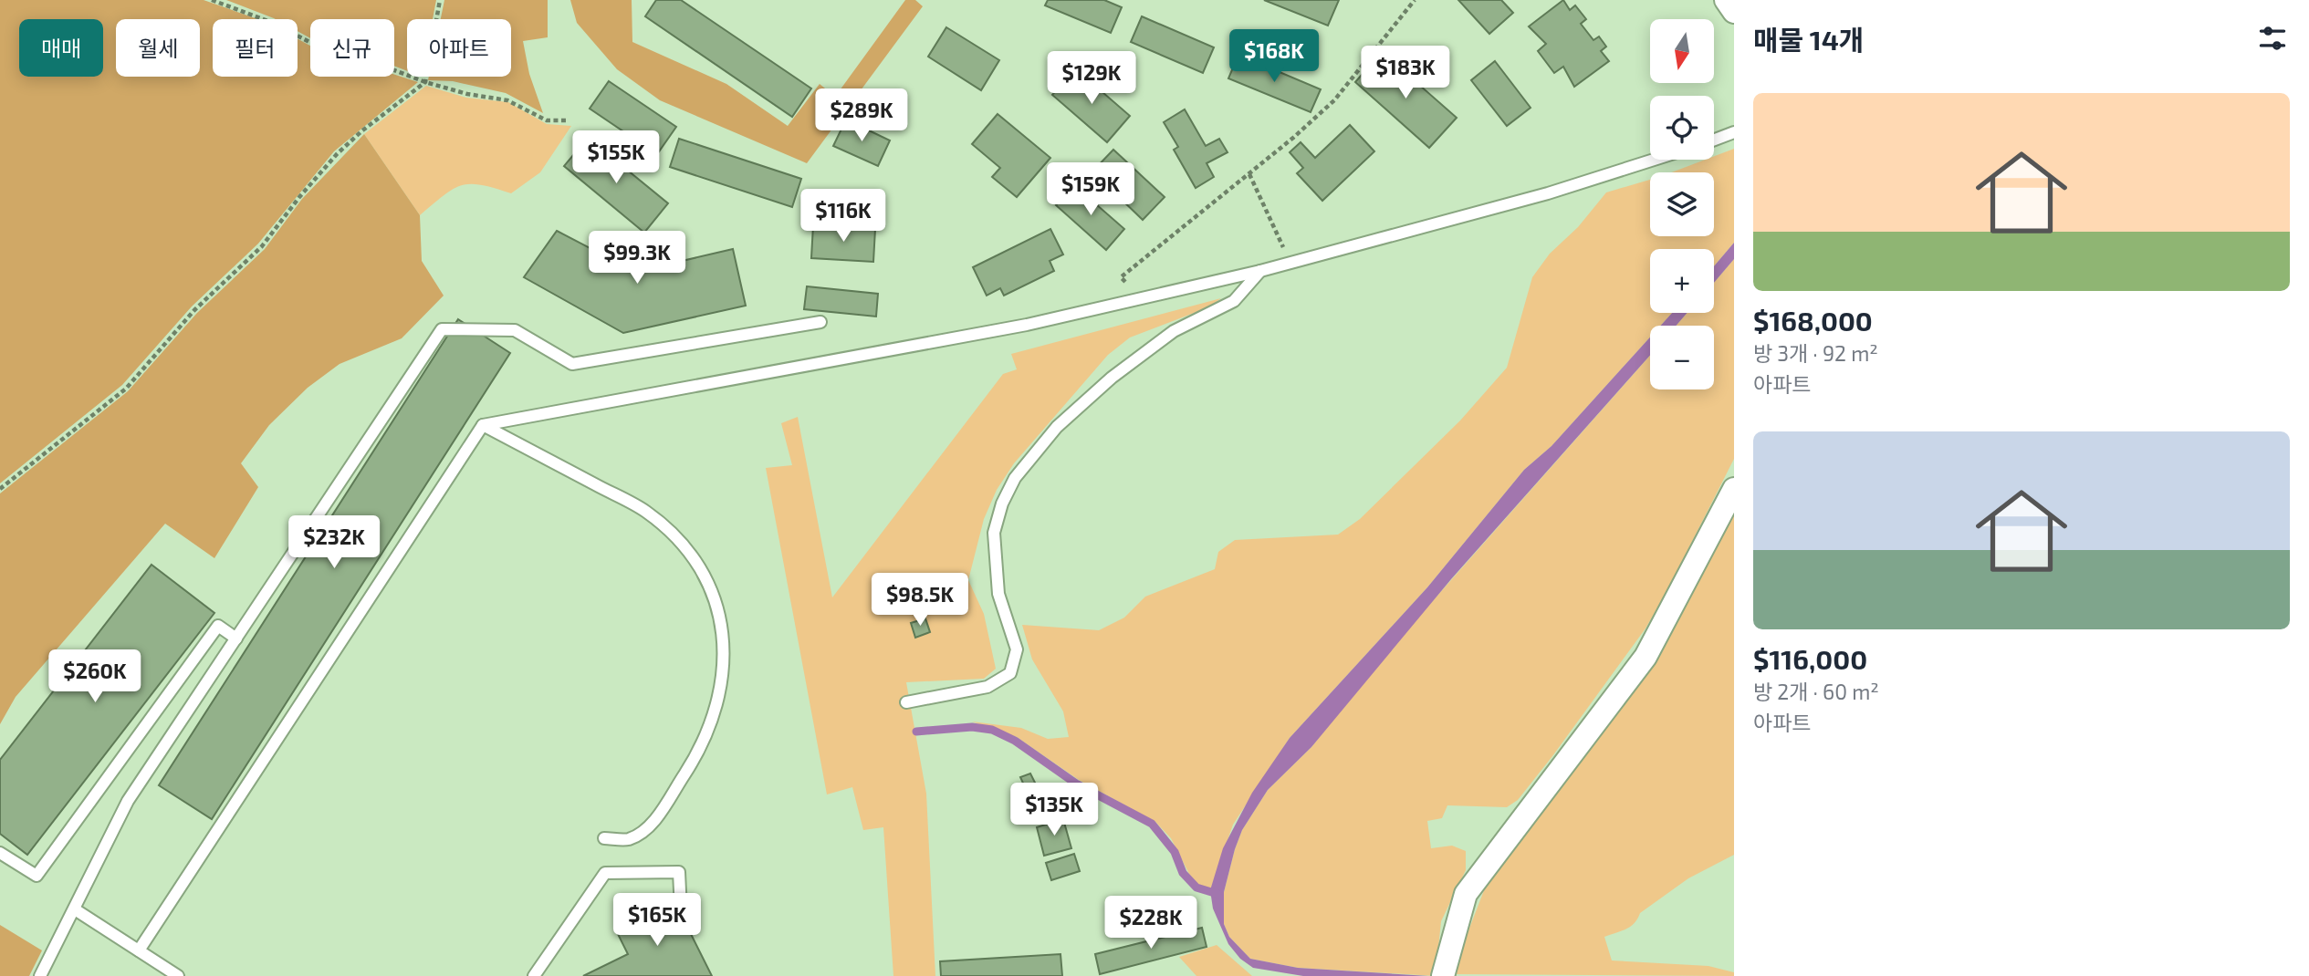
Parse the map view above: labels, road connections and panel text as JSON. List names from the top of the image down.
{
  "north": "bottom",
  "page": {
    "heading": "매물 14개",
    "map_buttons": ["+", "−"],
    "chip": [
      "매매",
      "월세",
      "필터",
      "신규",
      "아파트"
    ],
    "price": [
      "$168K",
      "$183K",
      "$129K",
      "$289K",
      "$155K",
      "$159K",
      "$116K",
      "$99.3K",
      "$232K",
      "$98.5K",
      "$260K",
      "$135K",
      "$165K",
      "$228K"
    ],
    "list": [
      {
        "name": "$168,000",
        "note": "방 3개 · 92 m² · 아파트"
      },
      {
        "name": "$116,000",
        "note": "방 2개 · 60 m² · 아파트"
      }
    ]
  }
}
